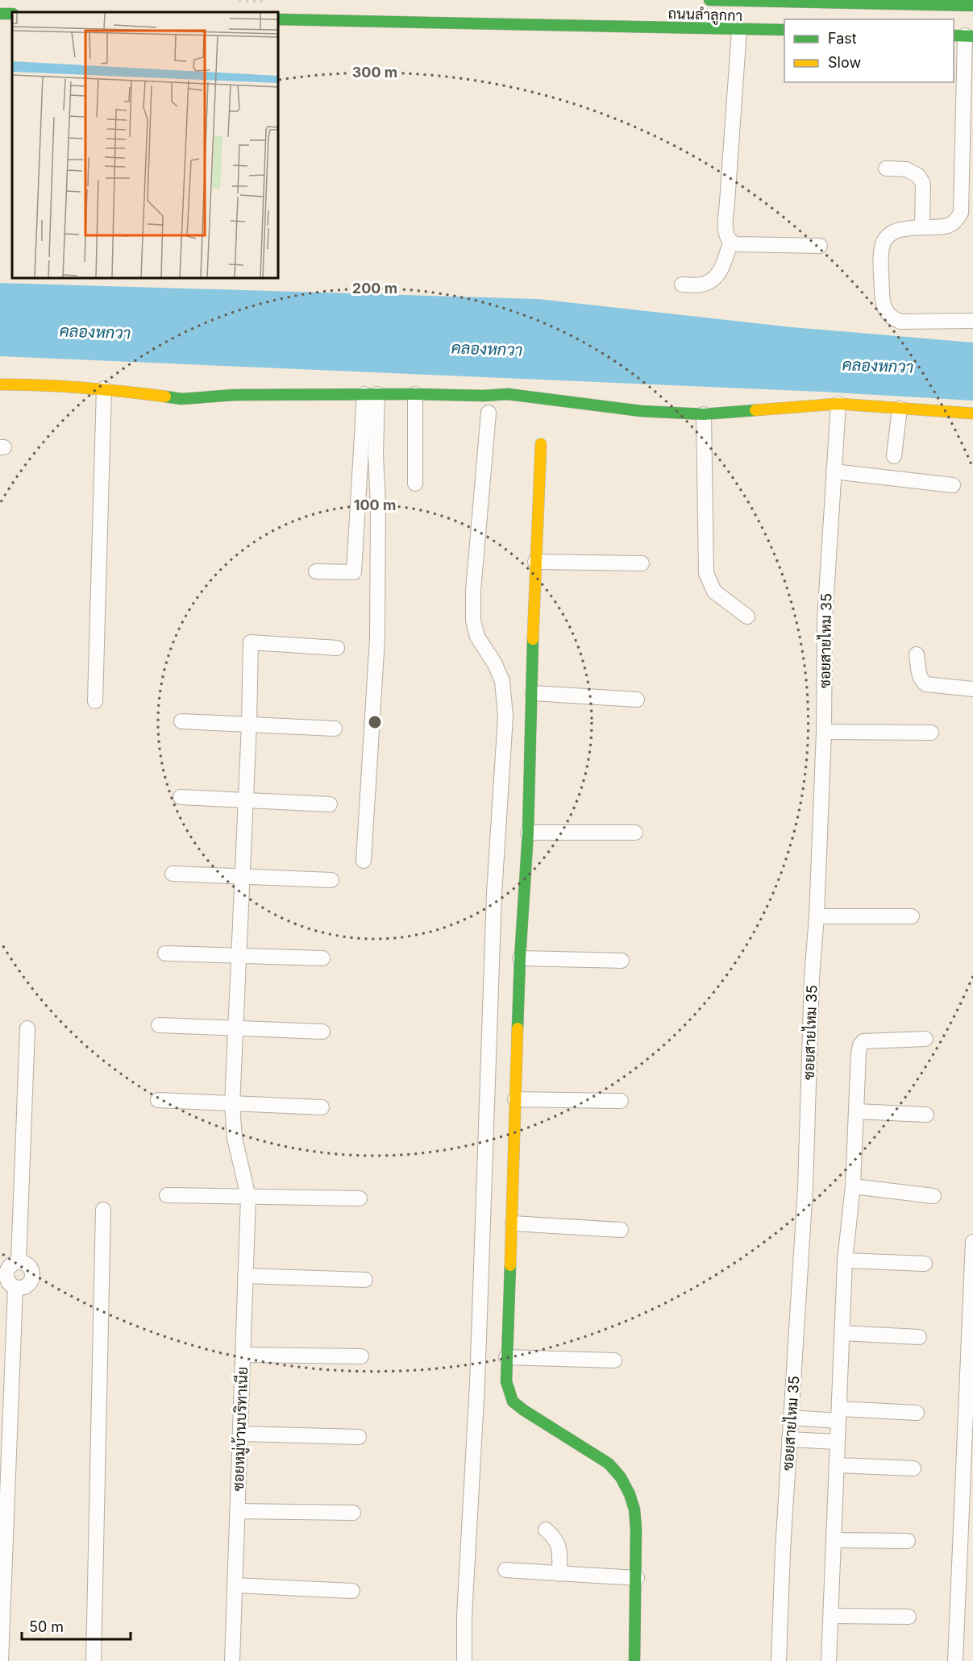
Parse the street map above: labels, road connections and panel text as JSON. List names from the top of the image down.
{
  "streets": {
    "street": ["ถนนลำลูกกา", "ซอยสายไหม 35", "ซอยหมู่บ้านบริทาเนีย"]
  },
  "water": ["คลองหกวา"],
  "legend": ["Fast", "Slow"],
  "scale_bar": "50 m",
  "rings": ["300 m", "200 m", "100 m"]
}
